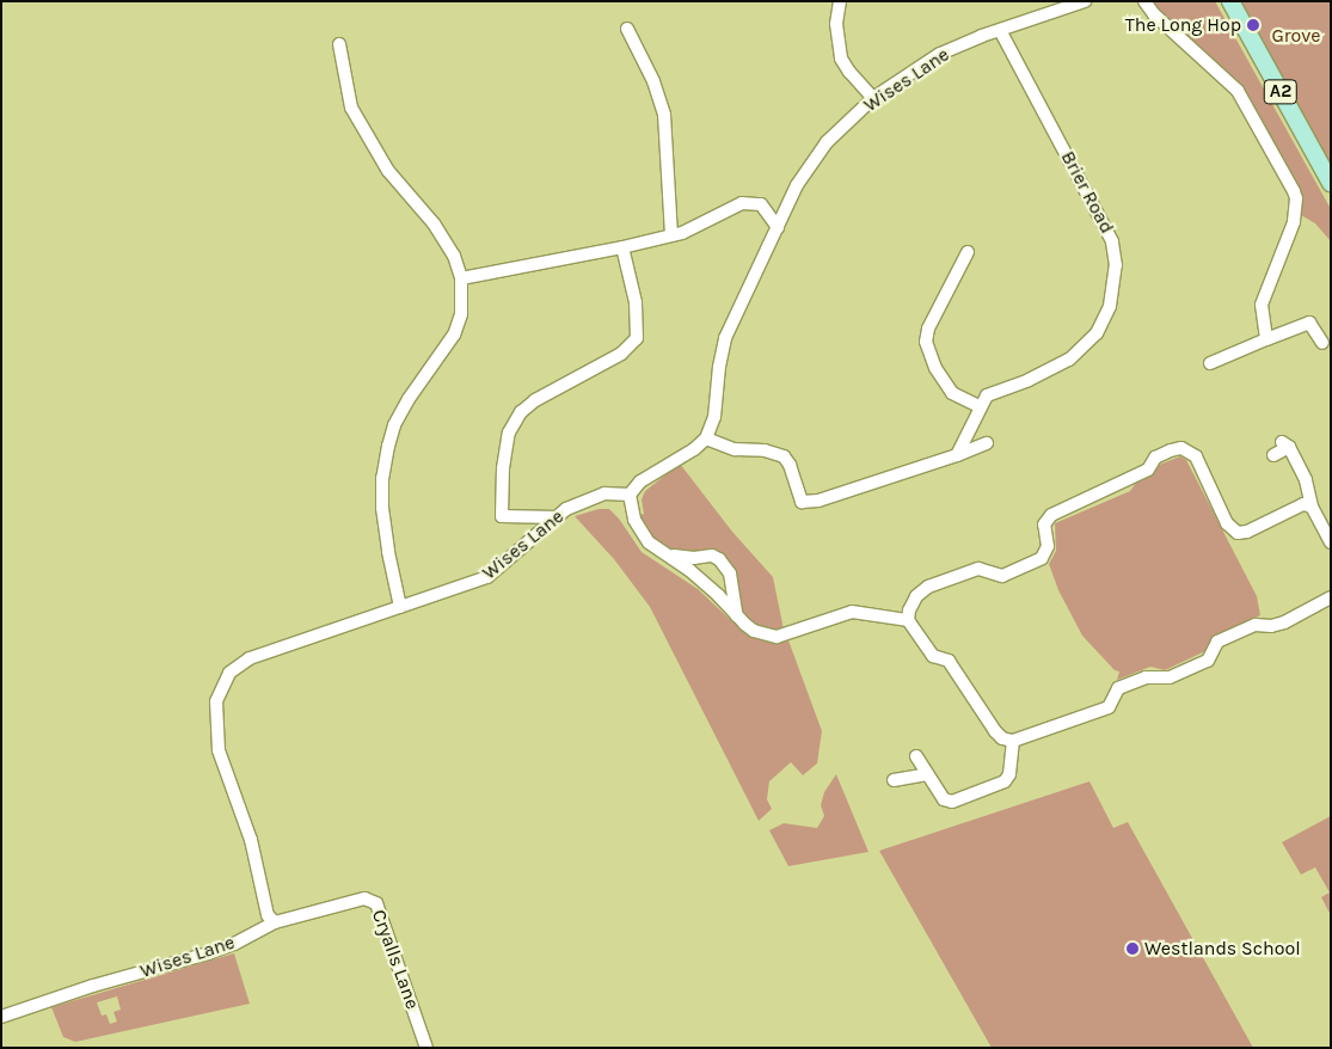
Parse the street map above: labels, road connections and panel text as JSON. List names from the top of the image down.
{
  "streets": {
    "main road": ["A2"],
    "street": ["Wises Lane", "Brier Road", "Cryalls Lane"]
  },
  "crossings": [
    ["Wises Lane", "Brier Road"],
    ["Wises Lane", "Cryalls Lane"]
  ],
  "parks": ["Grove"],
  "places": ["The Long Hop", "Westlands School"]
}
